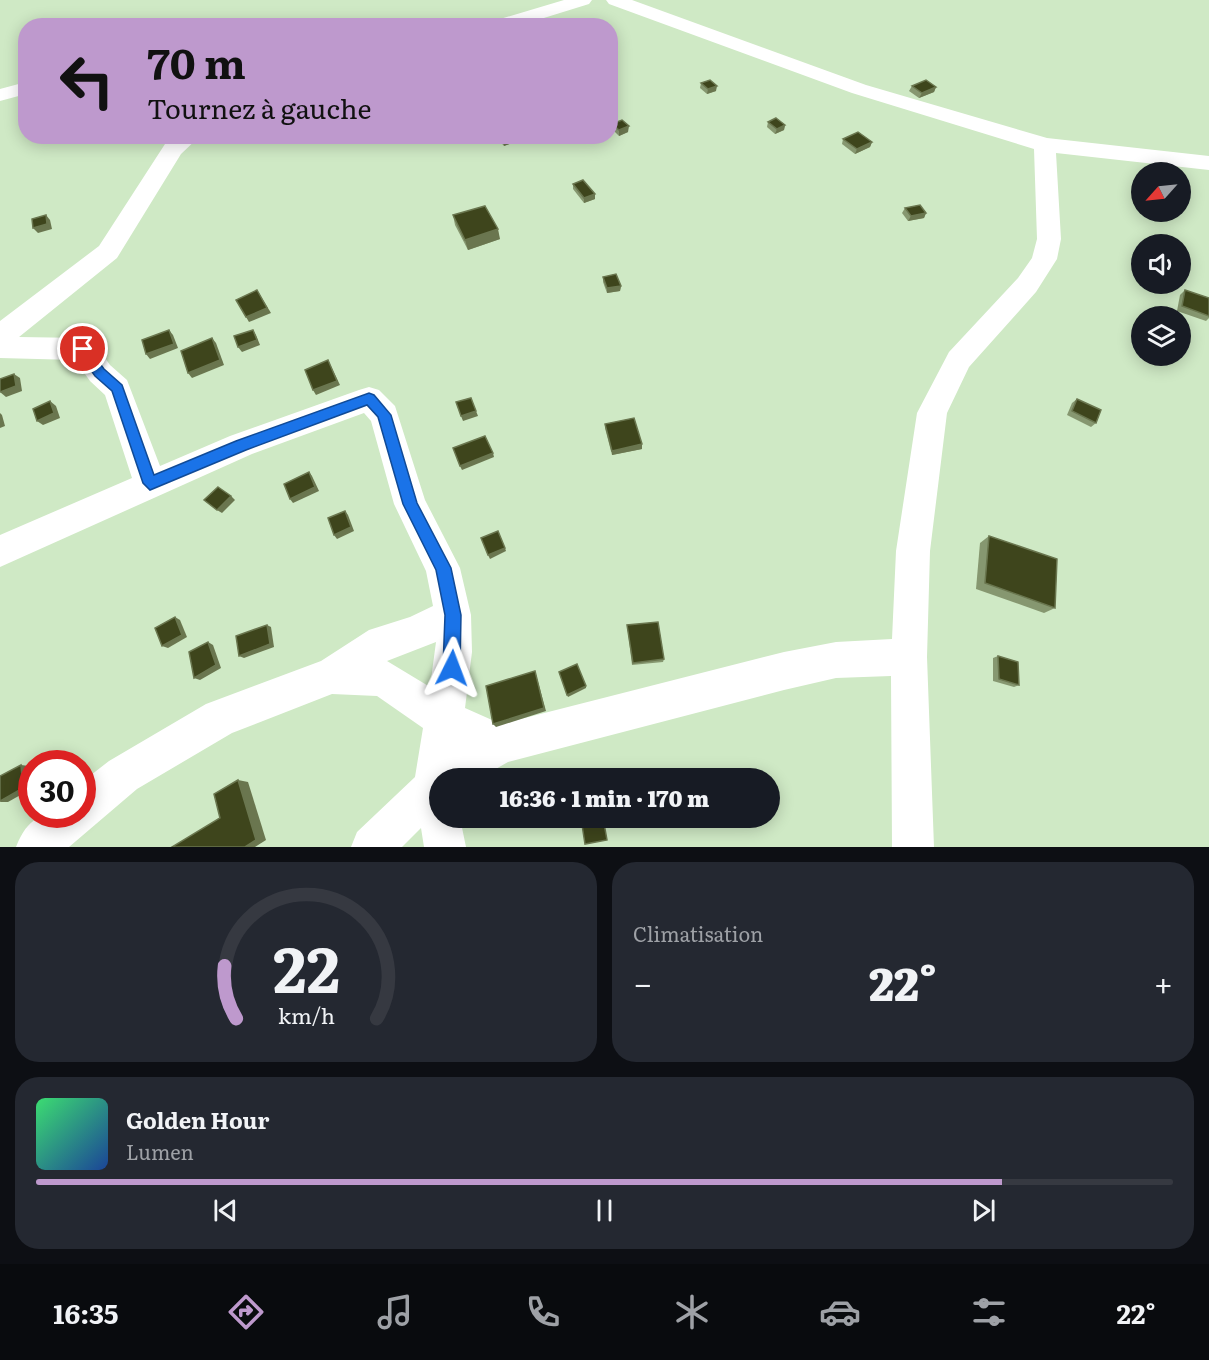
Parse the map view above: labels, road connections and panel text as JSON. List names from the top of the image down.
{
  "north": "bottom left",
  "page": {
    "turn": ["70 m", "Tournez à gauche"],
    "limit": "30",
    "trip": "16:36 · 1 min · 170 m",
    "tile": "Climatisation",
    "heat": ["−", "22°", "+"],
    "song": ["Golden Hour", "Lumen"],
    "tabs": ["16:35", "22°"],
    "gauge": ["22", "km/h"]
  }
}
